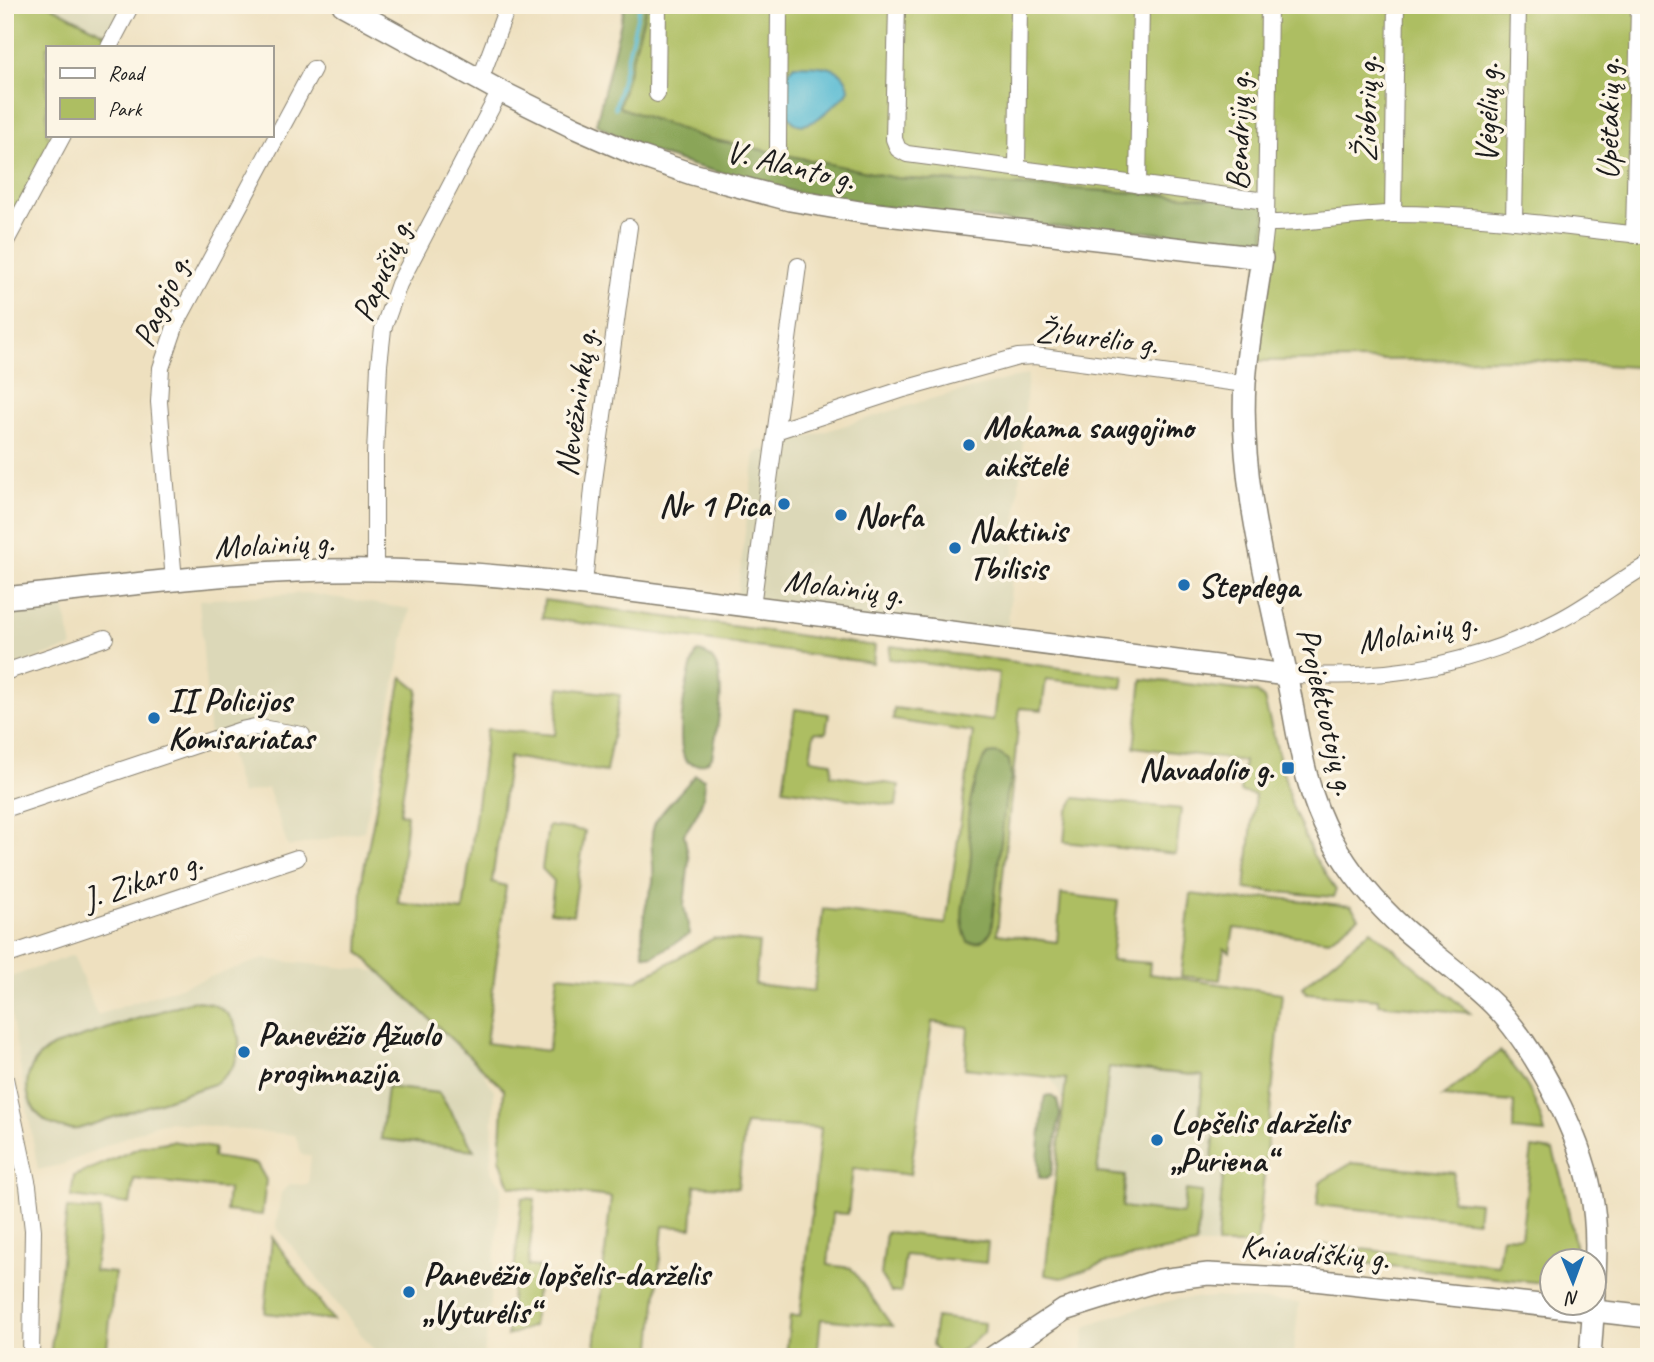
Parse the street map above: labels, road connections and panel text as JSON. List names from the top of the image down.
{
  "streets": {
    "main road": [
      "V. Alanto g.",
      "Molainių g.",
      "Projektuotojų g.",
      "Kniaudiškių g."
    ],
    "street": [
      "Žiobrių g.",
      "Vėgėlių g.",
      "Upėtakių g.",
      "Bendrijų g.",
      "Papušių g.",
      "Pagojo g.",
      "Žiburėlio g.",
      "Nevėžninkų g.",
      "J. Zikaro g."
    ]
  },
  "crossings": [
    ["Bendrijų g.", "V. Alanto g."],
    ["Bendrijų g.", "Projektuotojų g."],
    ["V. Alanto g.", "Papušių g."],
    ["V. Alanto g.", "Projektuotojų g."],
    ["Papušių g.", "Molainių g."],
    ["Pagojo g.", "Molainių g."],
    ["Žiburėlio g.", "Projektuotojų g."],
    ["Nevėžninkų g.", "Molainių g."],
    ["Molainių g.", "Projektuotojų g."]
  ],
  "places": {
    "other": [
      "Mokama saugojimo aikštelė",
      "Nr 1 Pica",
      "Norfa",
      "Naktinis Tbilisis",
      "Stepdega",
      "II Policijos Komisariatas",
      "Panevėžio Ąžuolo progimnazija",
      "Lopšelis darželis „Puriena“",
      "Panevėžio lopšelis-darželis „Vyturėlis“"
    ],
    "transit": ["Navadolio g."]
  },
  "legend": ["Road", "Park"],
  "north": "bottom"
}
